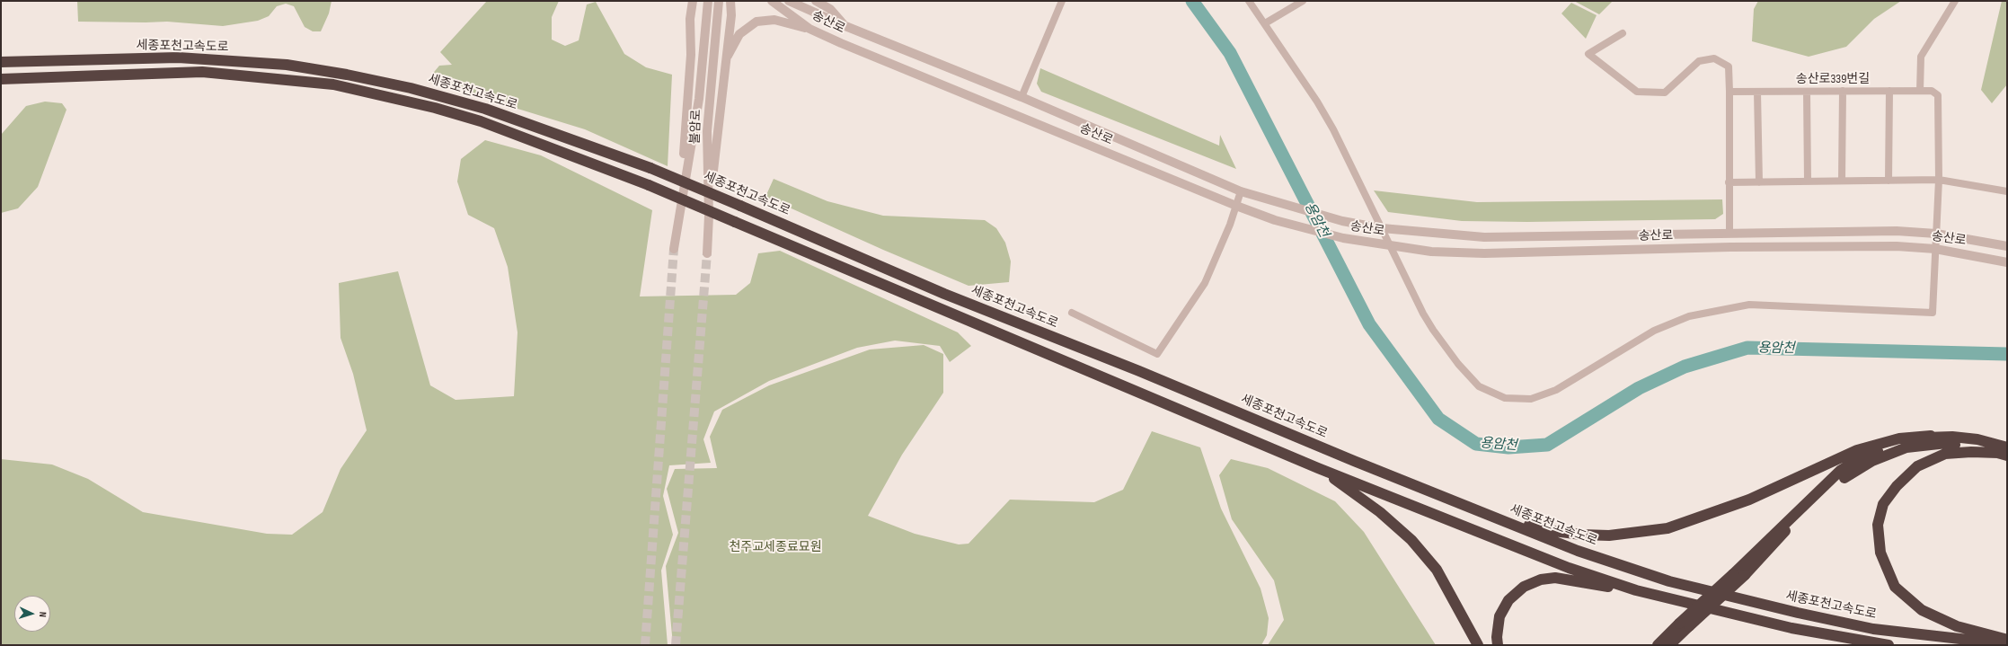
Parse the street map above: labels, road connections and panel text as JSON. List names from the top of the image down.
{
  "streets": {
    "highway": ["세종포천고속도로"],
    "street": ["송산로", "송산로339번길", "불암로"]
  },
  "crossings": [
    ["송산로", "송산로339번길"]
  ],
  "water": ["용암천"],
  "parks": ["천주교세종료묘원"],
  "north": "right"
}
